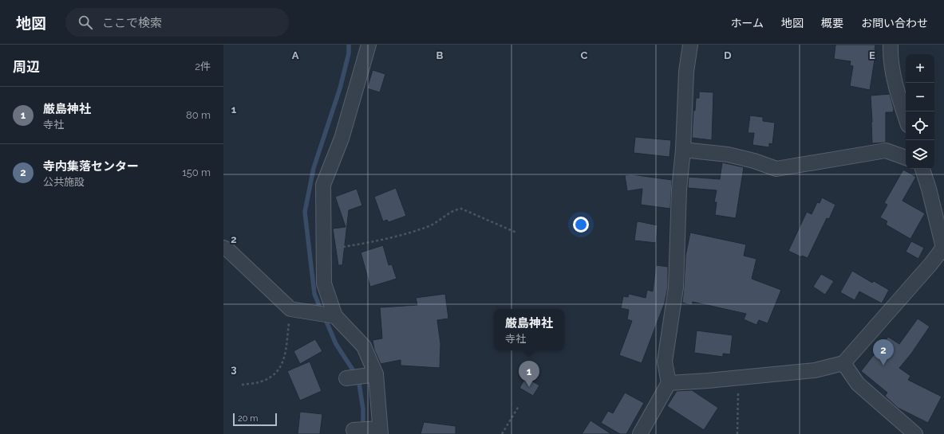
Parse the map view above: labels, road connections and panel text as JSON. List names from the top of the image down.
{
  "scale_bar": "20 m",
  "page": {
    "header": "地図",
    "search": "ここで検索",
    "nav": [
      "ホーム",
      "地図",
      "概要",
      "お問い合わせ"
    ],
    "heading": ["周辺", "2件"],
    "map_buttons": ["+", "−"],
    "list": [
      {
        "mark": "1",
        "name": "厳島神社",
        "note": "寺社",
        "value": "80 m"
      },
      {
        "mark": "2",
        "name": "寺内集落センター",
        "note": "公共施設",
        "value": "150 m"
      }
    ],
    "popup": ["厳島神社", "寺社"],
    "pins": ["2", "1"],
    "scale": "20 m"
  },
  "grid": {
    "columns": [
      "A",
      "B",
      "C",
      "D",
      "E"
    ],
    "rows": ["1", "2", "3"]
  }
}
